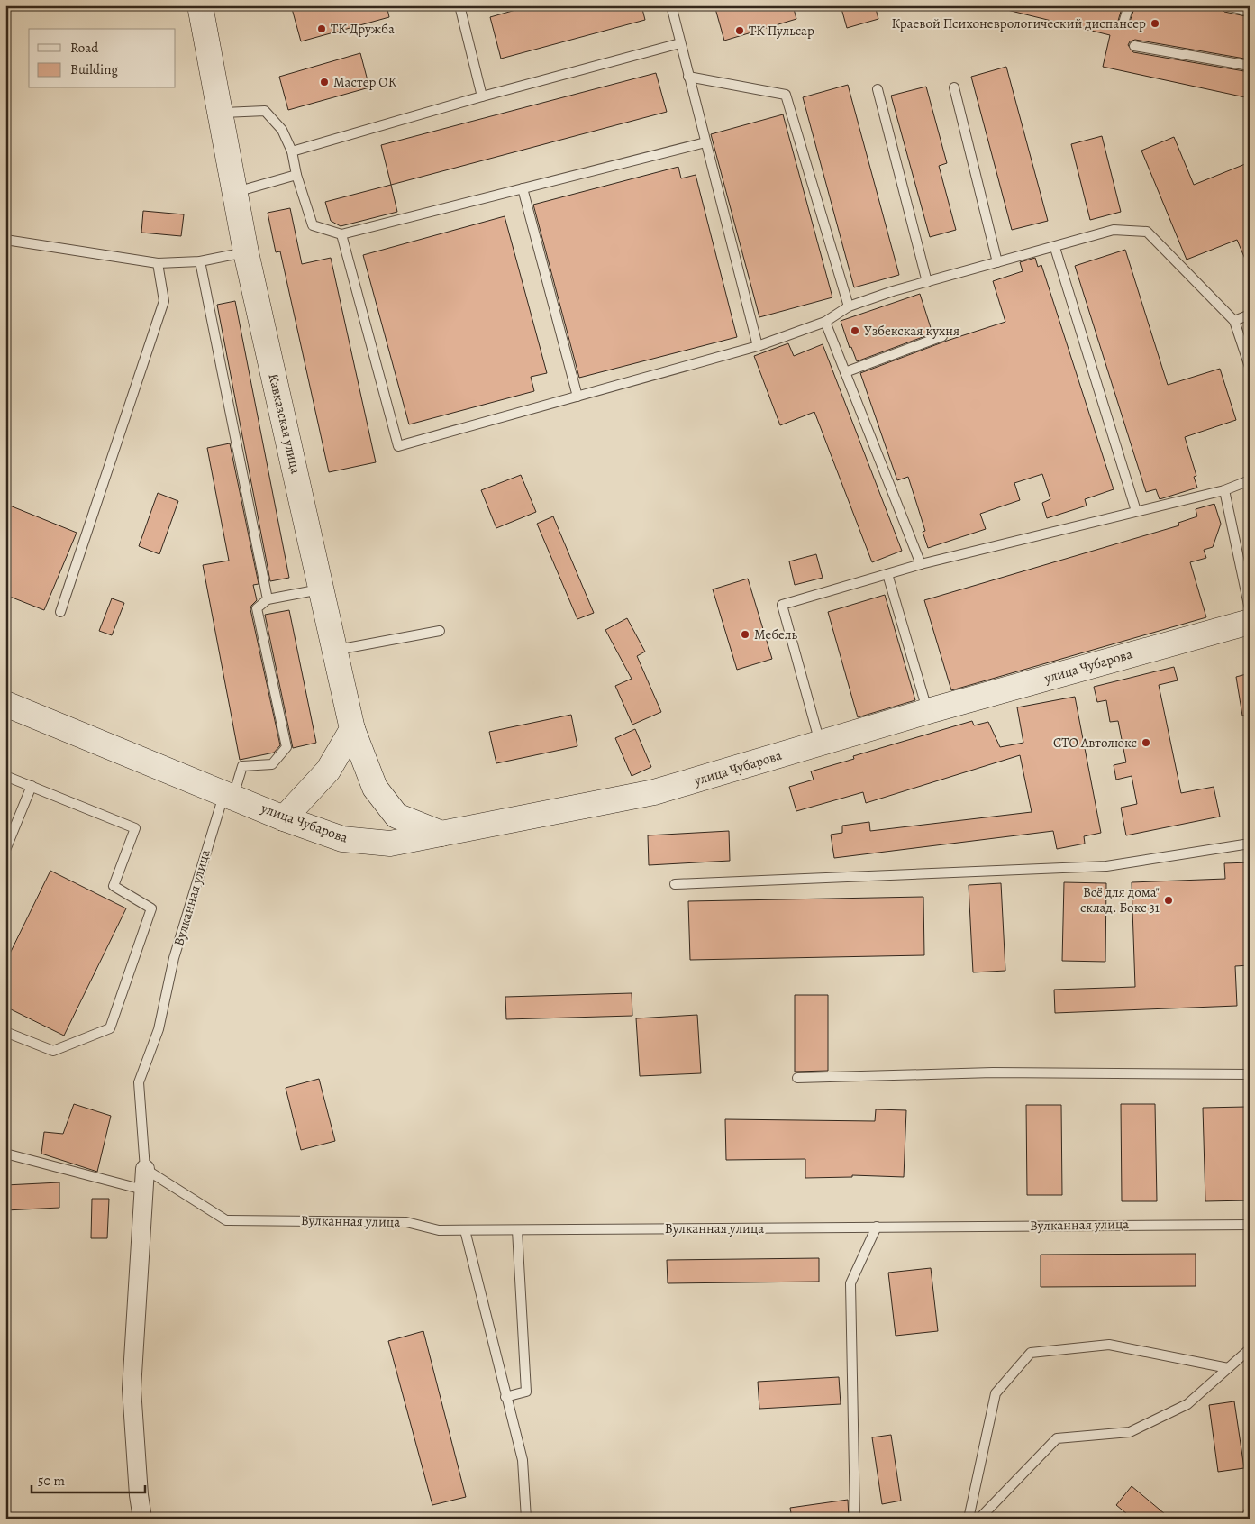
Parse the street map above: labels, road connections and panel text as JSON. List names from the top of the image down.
{
  "streets": {
    "main road": ["Кавказская улица", "улица Чубарова"],
    "lane": ["Вулканная улица"]
  },
  "crossings": [
    ["Кавказская улица", "улица Чубарова"],
    ["улица Чубарова", "Вулканная улица"]
  ],
  "places": [
    "Краевой Психоневрологический диспансер",
    "ТК Дружба",
    "ТК Пульсар",
    "Мастер ОК",
    "Узбекская кухня",
    "Мебель",
    "СТО Автолюкс",
    "Всё для дома\" склад. Бокс 31"
  ],
  "legend": ["Road", "Building"],
  "scale_bar": "50 m"
}
